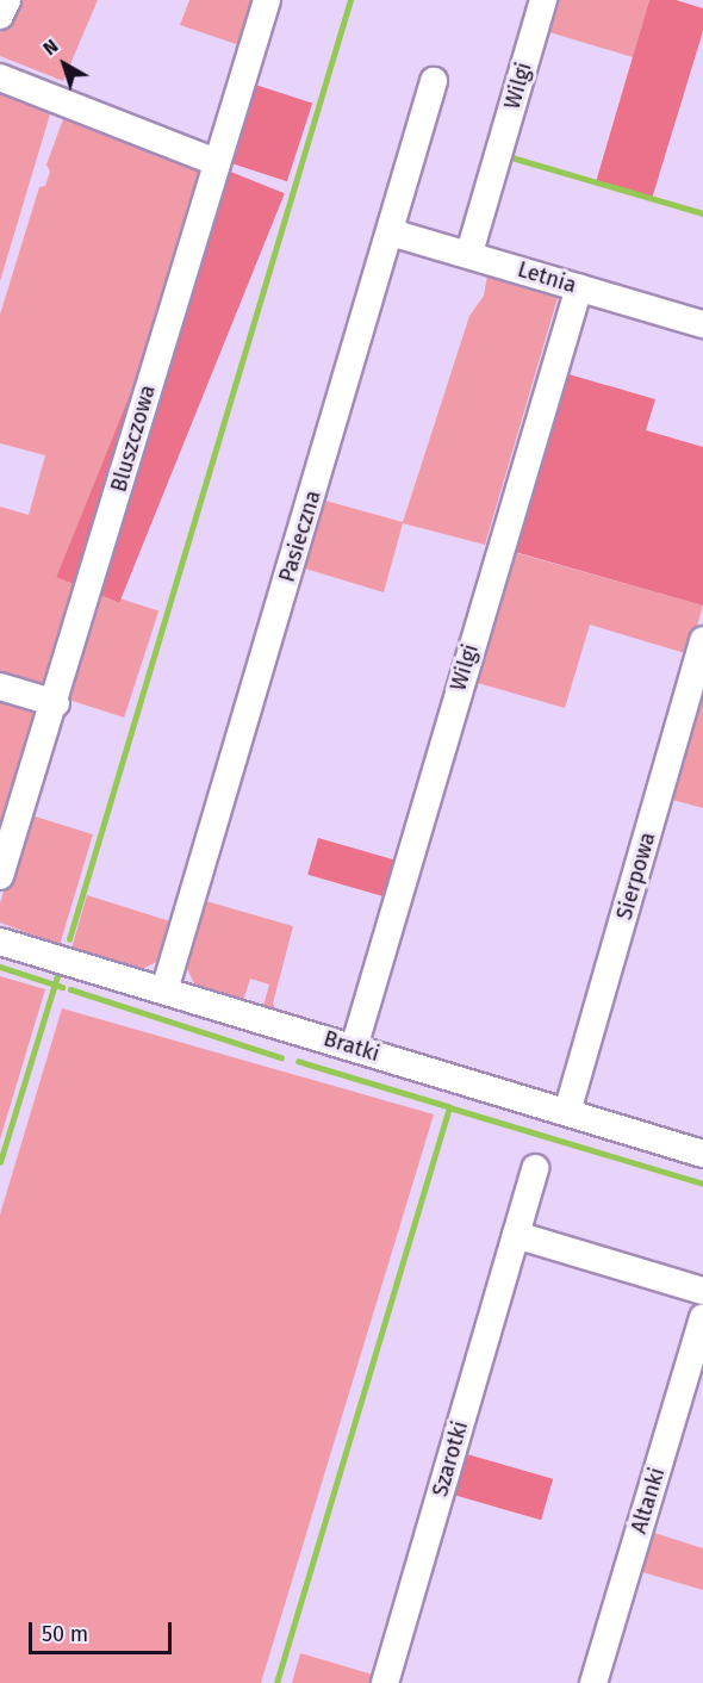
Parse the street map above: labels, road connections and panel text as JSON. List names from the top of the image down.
{
  "streets": {
    "street": [
      "Wilgi",
      "Letnia",
      "Bluszczowa",
      "Pasieczna",
      "Sierpowa",
      "Bratki",
      "Szarotki",
      "Altanki"
    ]
  },
  "crossings": [
    ["Wilgi", "Letnia"],
    ["Wilgi", "Bratki"],
    ["Letnia", "Pasieczna"],
    ["Pasieczna", "Bratki"],
    ["Sierpowa", "Bratki"]
  ],
  "scale_bar": "50 m",
  "north": "top left"
}
